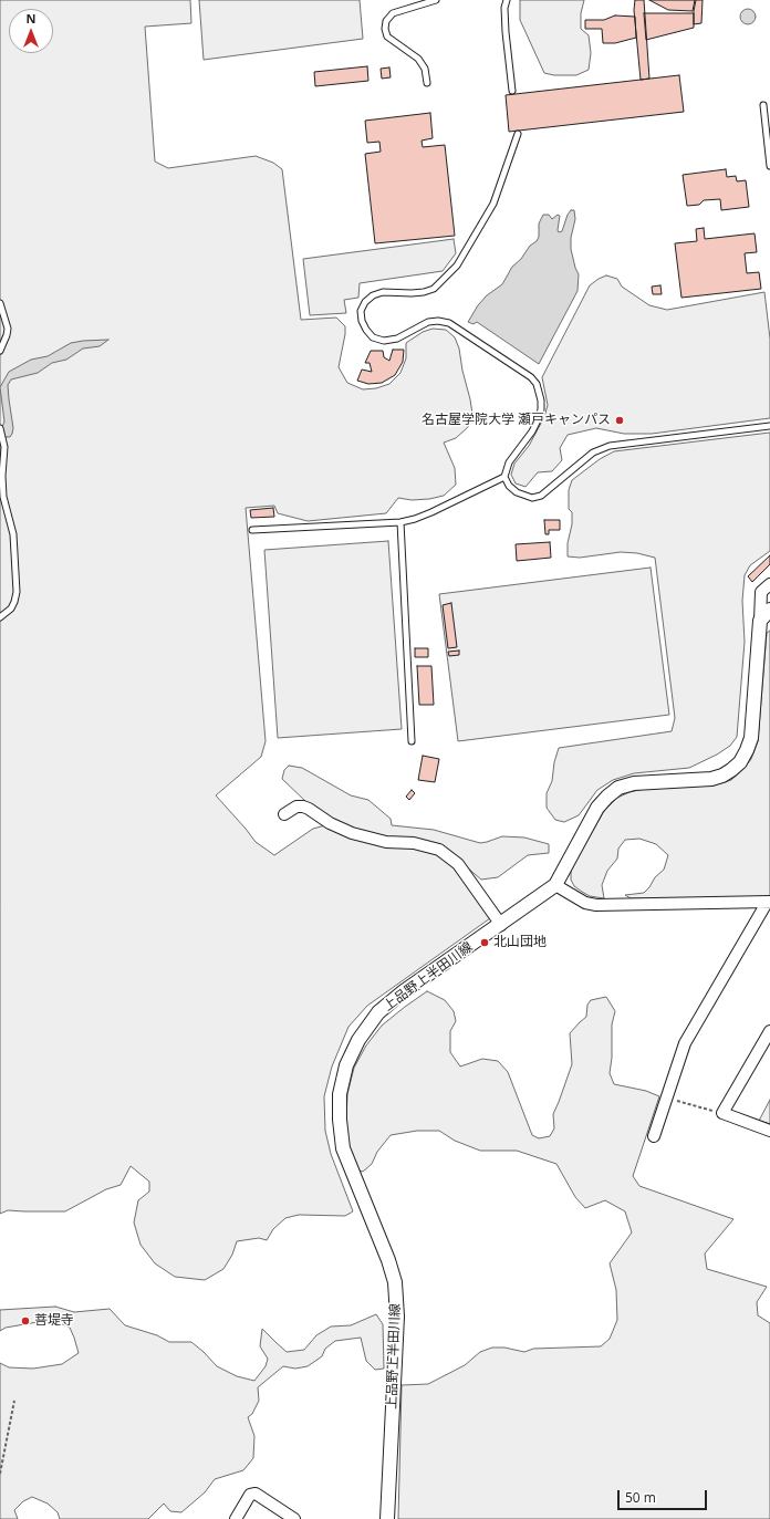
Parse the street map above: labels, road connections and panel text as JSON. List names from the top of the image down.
{
  "streets": {
    "street": ["上品野上半田川線"]
  },
  "places": ["名古屋学院大学 瀬戸キャンパス", "北山団地", "菩堤寺"],
  "scale_bar": "50 m",
  "north": "top"
}
